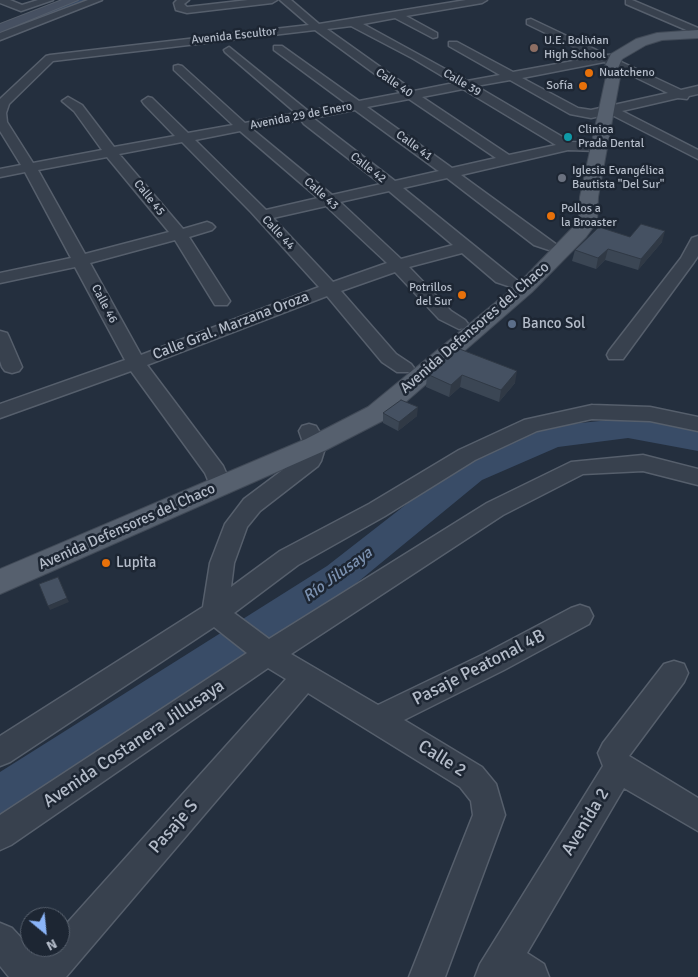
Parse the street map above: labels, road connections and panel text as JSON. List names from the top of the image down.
{
  "streets": {
    "main road": ["Avenida Defensores del Chaco"],
    "street": [
      "Avenida Escultor",
      "Calle 40",
      "Calle 39",
      "Avenida 29 de Enero",
      "Calle 41",
      "Calle 42",
      "Calle 43",
      "Calle 45",
      "Calle 44",
      "Calle 46",
      "Calle Gral. Marzana Oroza",
      "Pasaje Peatonal 4B",
      "Avenida Costanera Jillusaya",
      "Calle 2",
      "Avenida 2",
      "Pasaje S"
    ]
  },
  "crossings": [
    ["Avenida Escultor", "Calle 40"],
    ["Avenida Escultor", "Calle 39"],
    ["Avenida Escultor", "Calle 46"],
    ["Calle 40", "Avenida 29 de Enero"],
    ["Calle 39", "Avenida 29 de Enero"],
    ["Calle 39", "Avenida Defensores del Chaco"],
    ["Avenida 29 de Enero", "Calle 41"],
    ["Avenida 29 de Enero", "Calle 42"],
    ["Avenida 29 de Enero", "Calle 43"],
    ["Avenida 29 de Enero", "Calle 45"],
    ["Avenida 29 de Enero", "Calle 44"],
    ["Avenida 29 de Enero", "Calle 46"],
    ["Avenida 29 de Enero", "Avenida Defensores del Chaco"],
    ["Calle 41", "Avenida Defensores del Chaco"],
    ["Calle 42", "Calle Gral. Marzana Oroza"],
    ["Calle 42", "Avenida Defensores del Chaco"],
    ["Calle 43", "Calle Gral. Marzana Oroza"],
    ["Calle 43", "Avenida Defensores del Chaco"],
    ["Calle 44", "Calle Gral. Marzana Oroza"],
    ["Calle 44", "Avenida Defensores del Chaco"],
    ["Calle 46", "Calle Gral. Marzana Oroza"],
    ["Calle 46", "Avenida Defensores del Chaco"],
    ["Pasaje Peatonal 4B", "Calle 2"],
    ["Avenida Costanera Jillusaya", "Calle 2"],
    ["Calle 2", "Pasaje S"]
  ],
  "water": ["Río Jilusaya"],
  "places": [
    "U.E. Bolivian High School",
    "Nuatcheno",
    "Sofía",
    "Clinica Prada Dental",
    "Iglesia Evangélica Bautista \"Del Sur\"",
    "Pollos a la Broaster",
    "Potrillos del Sur",
    "Banco Sol",
    "Lupita"
  ],
  "north": "bottom right"
}
